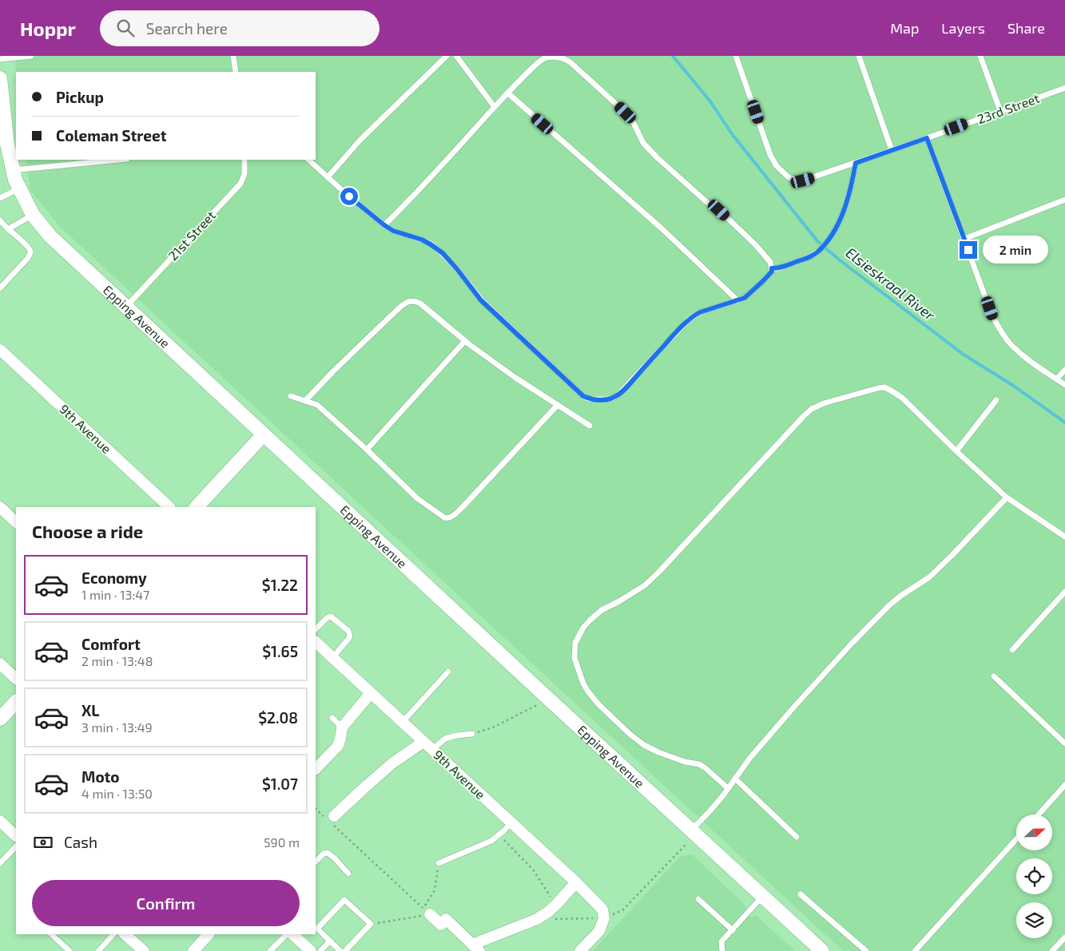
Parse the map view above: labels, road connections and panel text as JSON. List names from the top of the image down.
{
  "streets": {
    "street": ["Epping Avenue", "9th Avenue"],
    "lane": ["23rd Street", "21st Street"]
  },
  "crossings": [
    ["21st Street", "Epping Avenue"]
  ],
  "water": ["Elsieskraal River"],
  "north": "right",
  "page": {
    "header": "Hoppr",
    "search": "Search here",
    "nav": ["Map", "Layers", "Share"],
    "banner": ["Pickup", "Coleman Street"],
    "bubble": "2 min",
    "heading": "Choose a ride",
    "list": [
      {
        "name": "Economy",
        "note": "1 min · 13:47",
        "value": "$1.22"
      },
      {
        "name": "Comfort",
        "note": "2 min · 13:48",
        "value": "$1.65"
      },
      {
        "name": "XL",
        "note": "3 min · 13:49",
        "value": "$2.08"
      },
      {
        "name": "Moto",
        "note": "4 min · 13:50",
        "value": "$1.07"
      }
    ],
    "pay": ["Cash", "590 m"],
    "buttons": "Confirm"
  }
}
